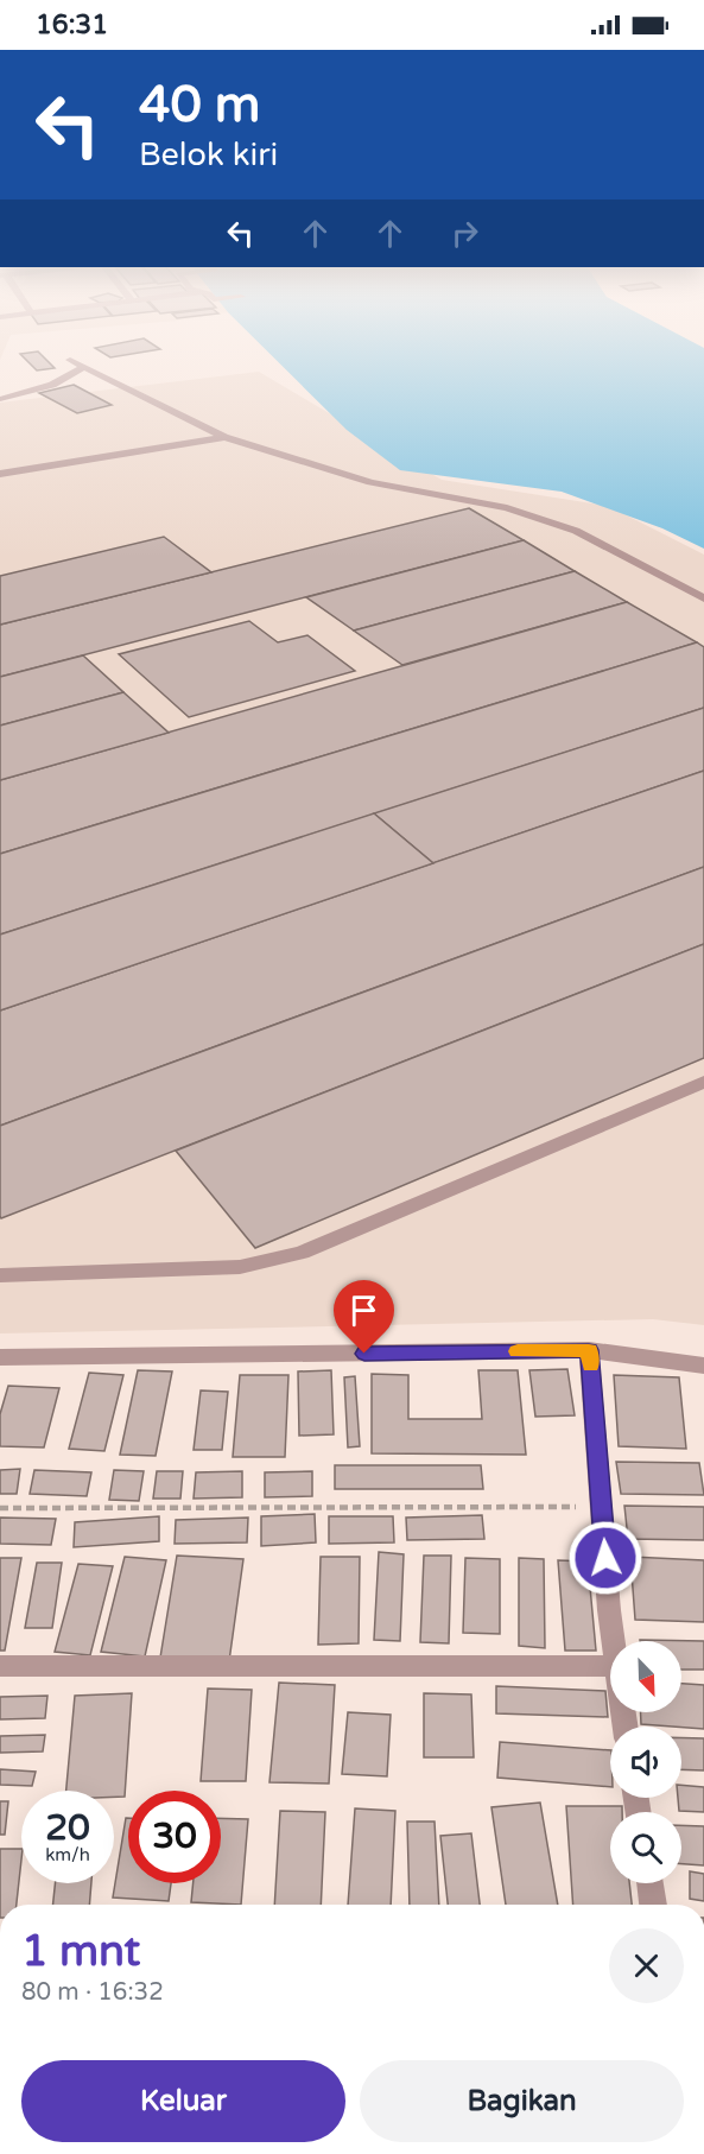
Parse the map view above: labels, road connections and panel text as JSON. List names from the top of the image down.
{
  "north": "bottom right",
  "page": {
    "status": "16:31",
    "turn": ["40 m", "Belok kiri"],
    "speed": "20 km/h",
    "limit": "30",
    "heading": ["1 mnt", "80 m · 16:32"],
    "buttons": ["Keluar", "Bagikan"]
  }
}
